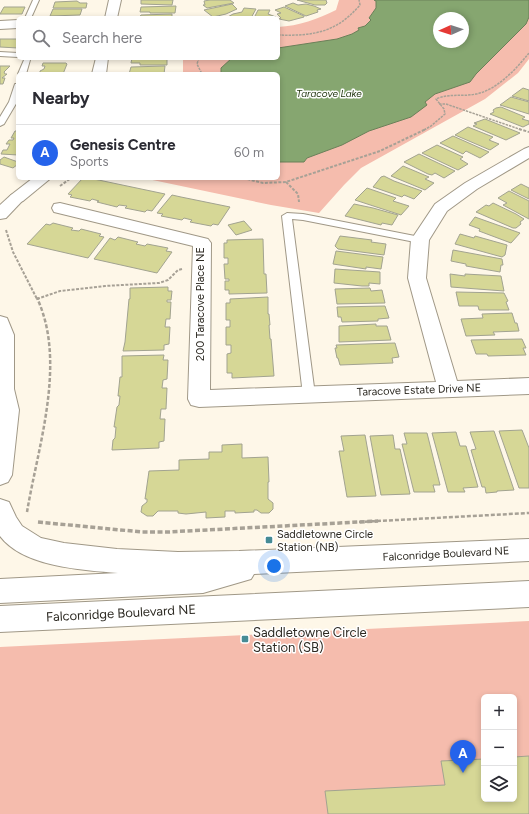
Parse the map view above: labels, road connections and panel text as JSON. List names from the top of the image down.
{
  "streets": {
    "street": ["200 Taracove Place NE", "Taracove Estate Drive NE", "Falconridge Boulevard NE"]
  },
  "crossings": [
    ["200 Taracove Place NE", "Taracove Estate Drive NE"]
  ],
  "water": ["Taracove Lake"],
  "places": {
    "transit": ["Saddletowne Circle Station (NB)", "Saddletowne Circle Station (SB)"]
  },
  "north": "left",
  "page": {
    "search": "Search here",
    "heading": "Nearby",
    "list": [
      {
        "mark": "A",
        "name": "Genesis Centre",
        "note": "Sports",
        "value": "60 m"
      }
    ],
    "map_buttons": ["+", "−"],
    "pins": "A"
  }
}
